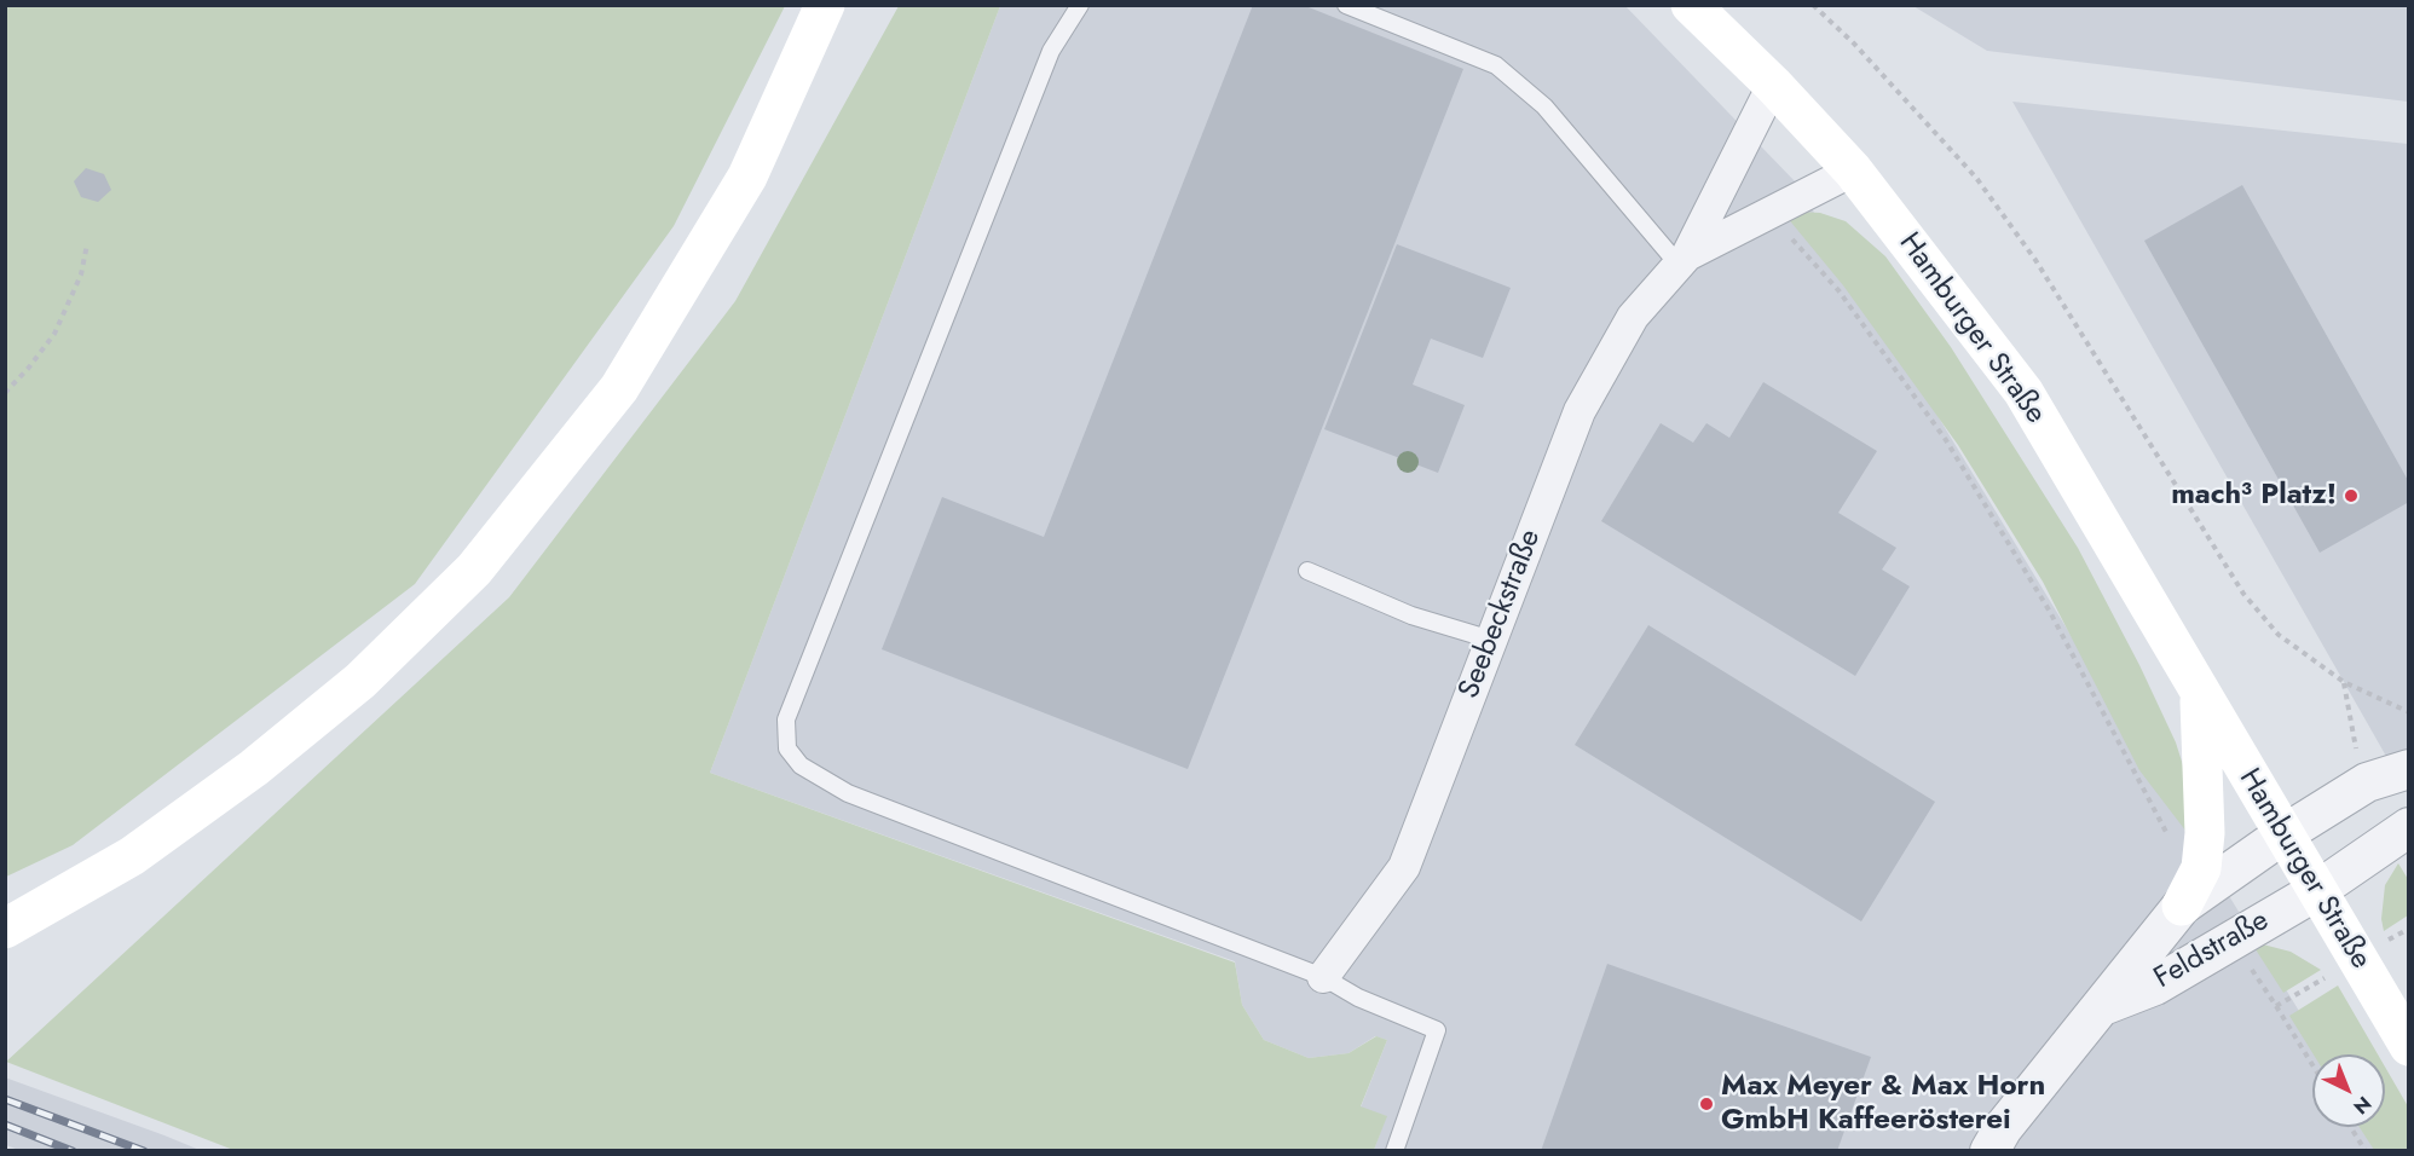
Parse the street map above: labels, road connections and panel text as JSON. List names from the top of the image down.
{
  "streets": {
    "main road": ["Hamburger Straße"],
    "street": ["Seebeckstraße", "Feldstraße"]
  },
  "crossings": [
    ["Hamburger Straße", "Seebeckstraße"],
    ["Hamburger Straße", "Feldstraße"]
  ],
  "places": ["mach³ Platz!", "Max Meyer & Max Horn GmbH Kaffeerösterei"],
  "north": "bottom right"
}
